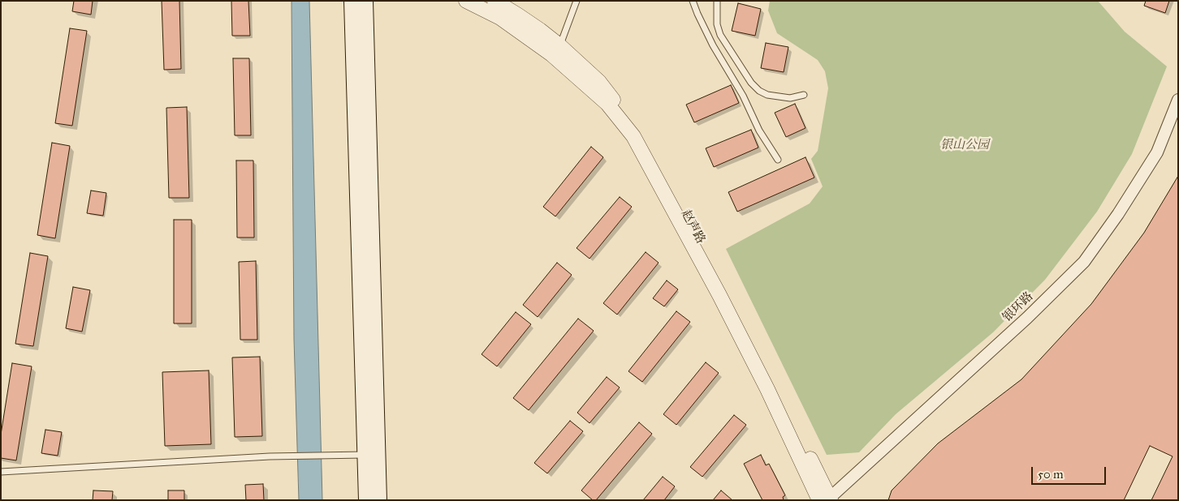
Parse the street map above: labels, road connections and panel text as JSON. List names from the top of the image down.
{
  "streets": {
    "street": ["赵声路", "银环路"]
  },
  "crossings": [
    ["赵声路", "银环路"]
  ],
  "parks": ["银山公园"],
  "scale_bar": "50 m"
}
